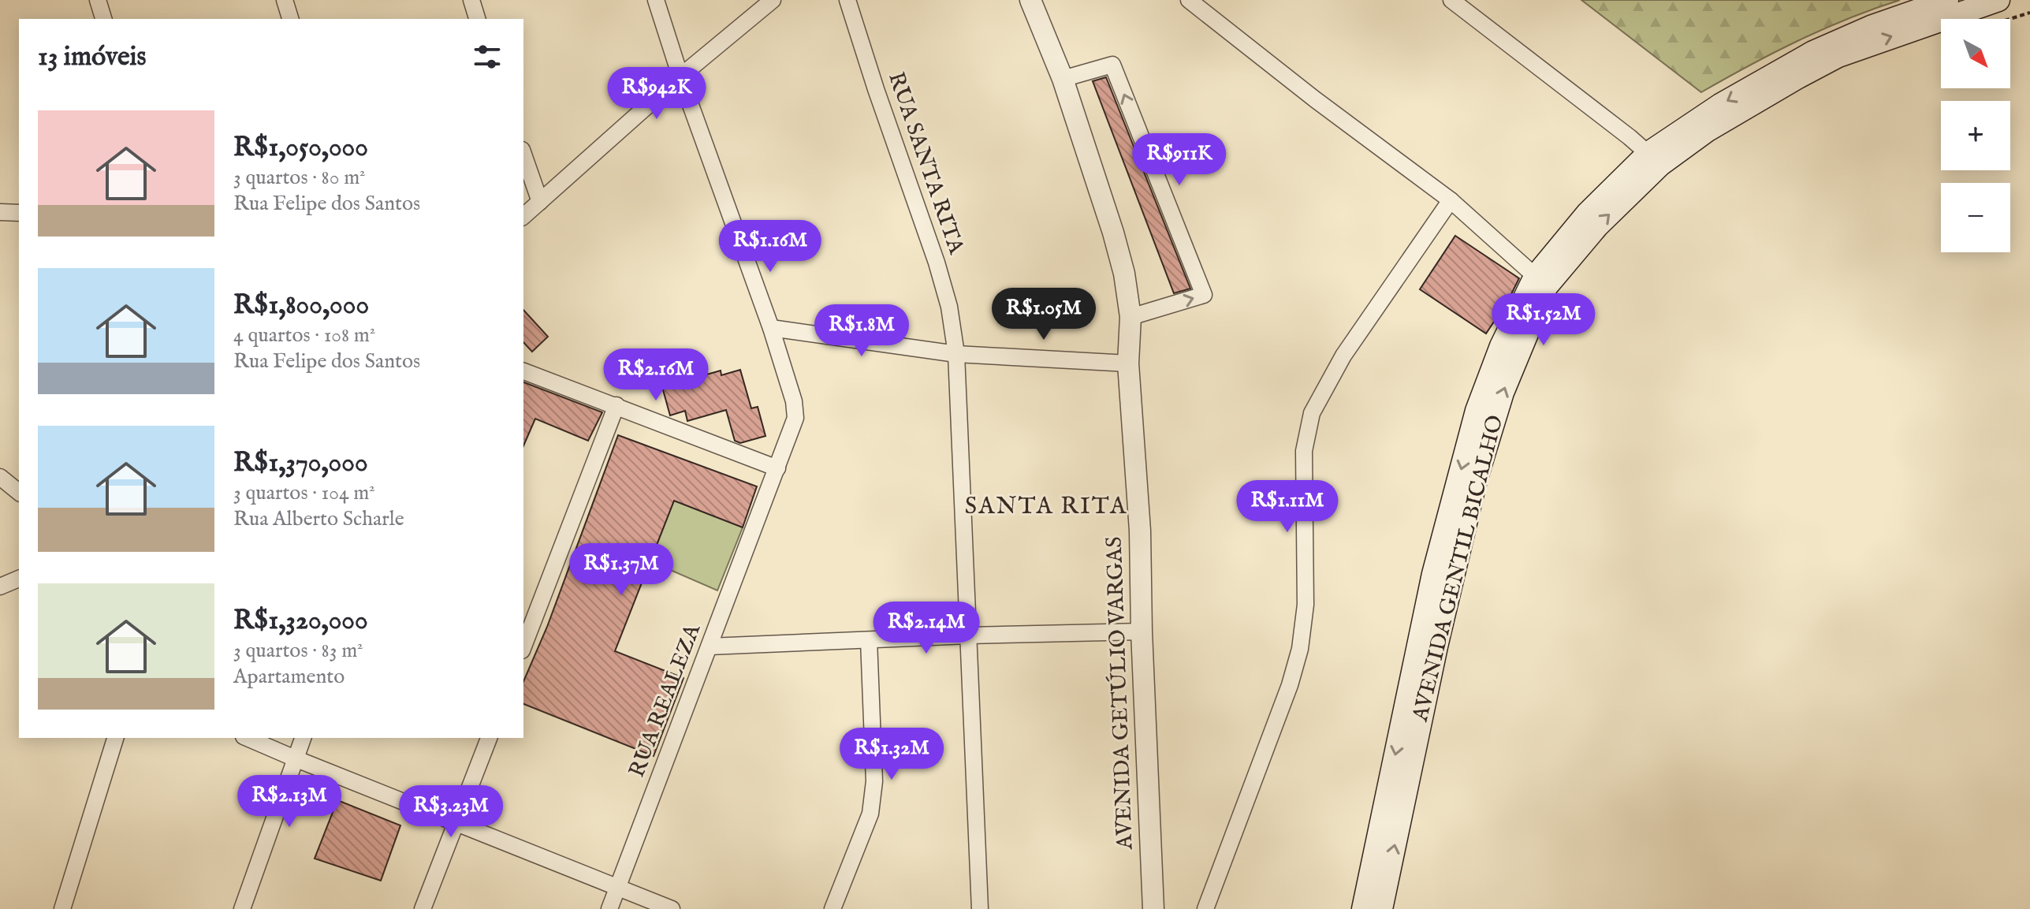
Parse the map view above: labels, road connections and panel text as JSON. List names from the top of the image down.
{
  "streets": {
    "main road": ["AVENIDA GENTIL BICALHO"],
    "street": ["RUA SANTA RITA", "AVENIDA GETÚLIO VARGAS", "RUA REALEZA"]
  },
  "districts": ["SANTA RITA"],
  "north": "bottom right",
  "page": {
    "map_buttons": ["+", "−"],
    "heading": "13 imóveis",
    "price": [
      "R$942K",
      "R$911K",
      "R$1.16M",
      "R$1.05M",
      "R$1.52M",
      "R$1.8M",
      "R$2.16M",
      "R$1.11M",
      "R$1.37M",
      "R$2.14M",
      "R$1.32M",
      "R$2.13M",
      "R$3.23M"
    ],
    "list": [
      {
        "name": "R$1,050,000",
        "note": "3 quartos · 80 m² · Rua Felipe dos Santos"
      },
      {
        "name": "R$1,800,000",
        "note": "4 quartos · 108 m² · Rua Felipe dos Santos"
      },
      {
        "name": "R$1,370,000",
        "note": "3 quartos · 104 m² · Rua Alberto Scharle"
      },
      {
        "name": "R$1,320,000",
        "note": "3 quartos · 83 m² · Apartamento"
      }
    ]
  }
}
